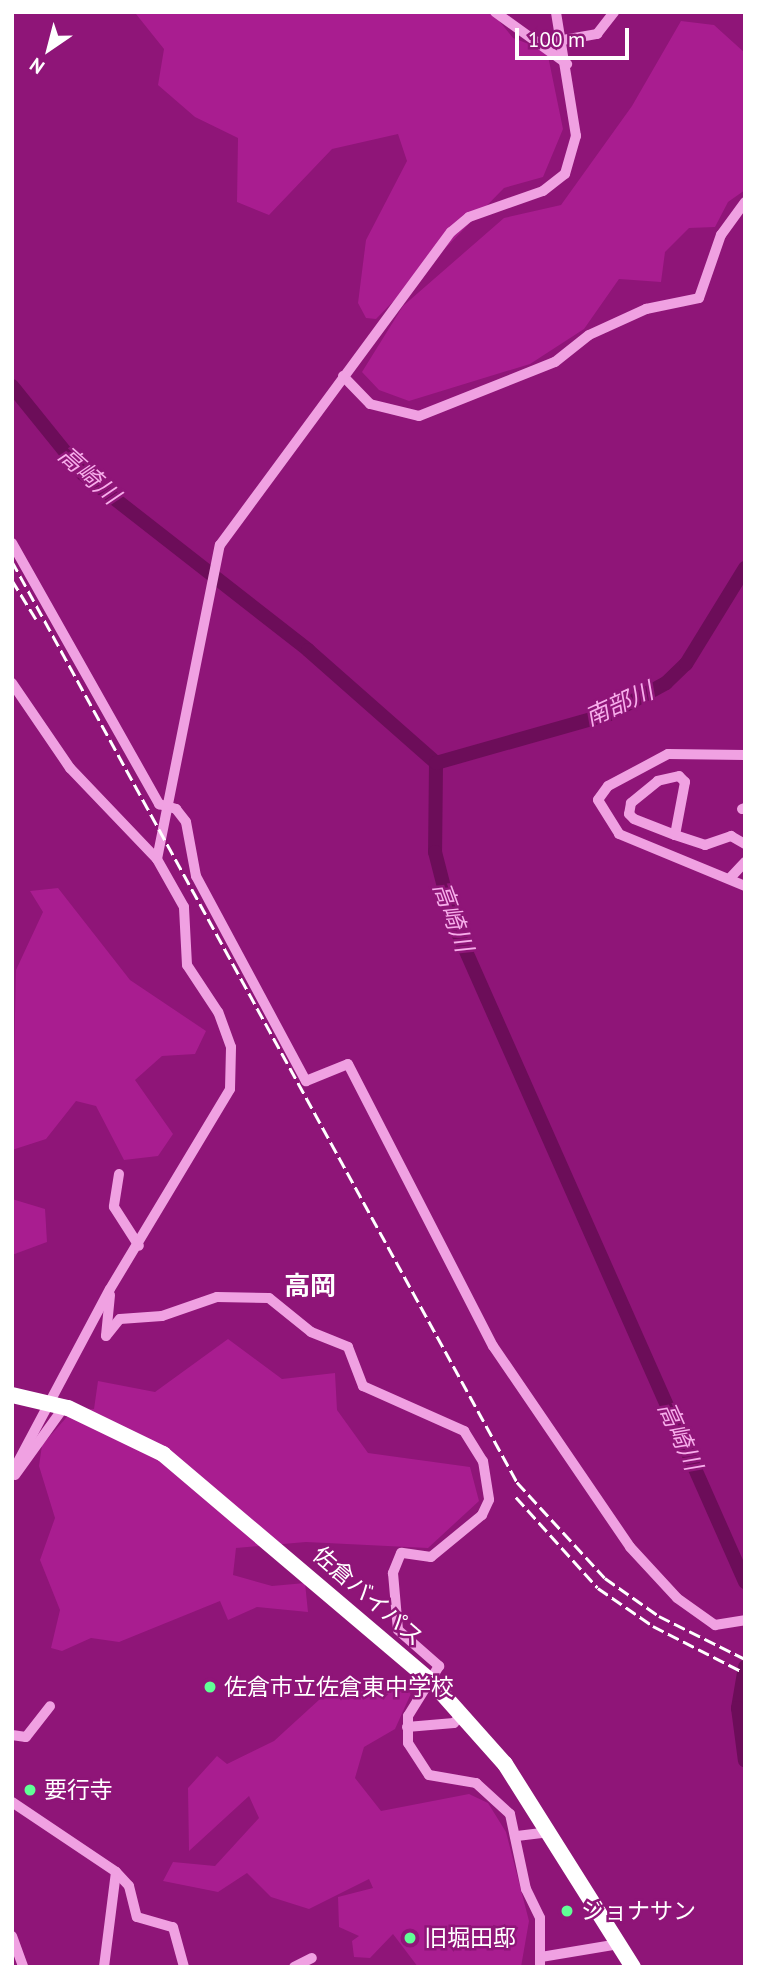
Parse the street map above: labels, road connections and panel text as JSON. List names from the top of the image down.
{
  "streets": {
    "highway": ["佐倉バイパス"]
  },
  "districts": ["高岡"],
  "water": ["高崎川", "南部川"],
  "places": [
    "佐倉市立佐倉東中学校",
    "要行寺",
    "ジョナサン",
    "旧堀田邸"
  ],
  "scale_bar": "100 m",
  "north": "bottom left"
}
